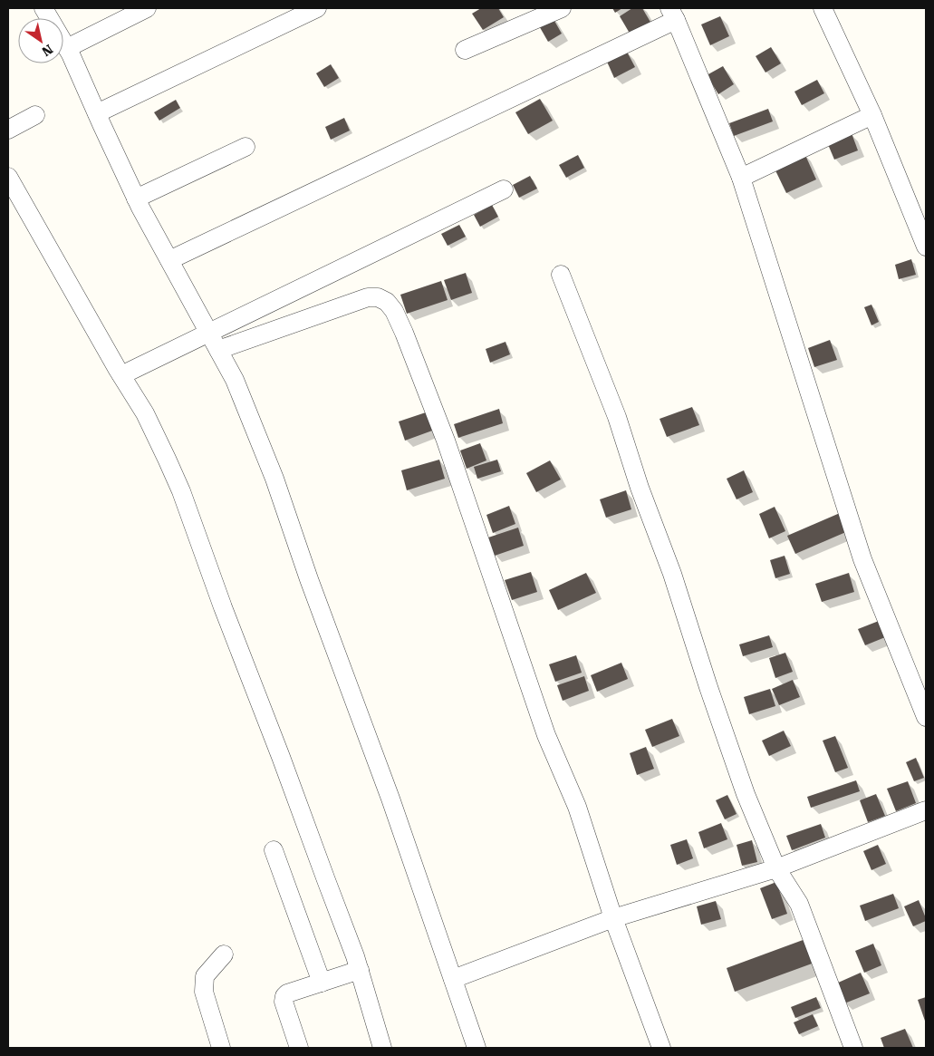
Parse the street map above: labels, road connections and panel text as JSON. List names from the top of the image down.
{
  "north": "bottom right"
}
